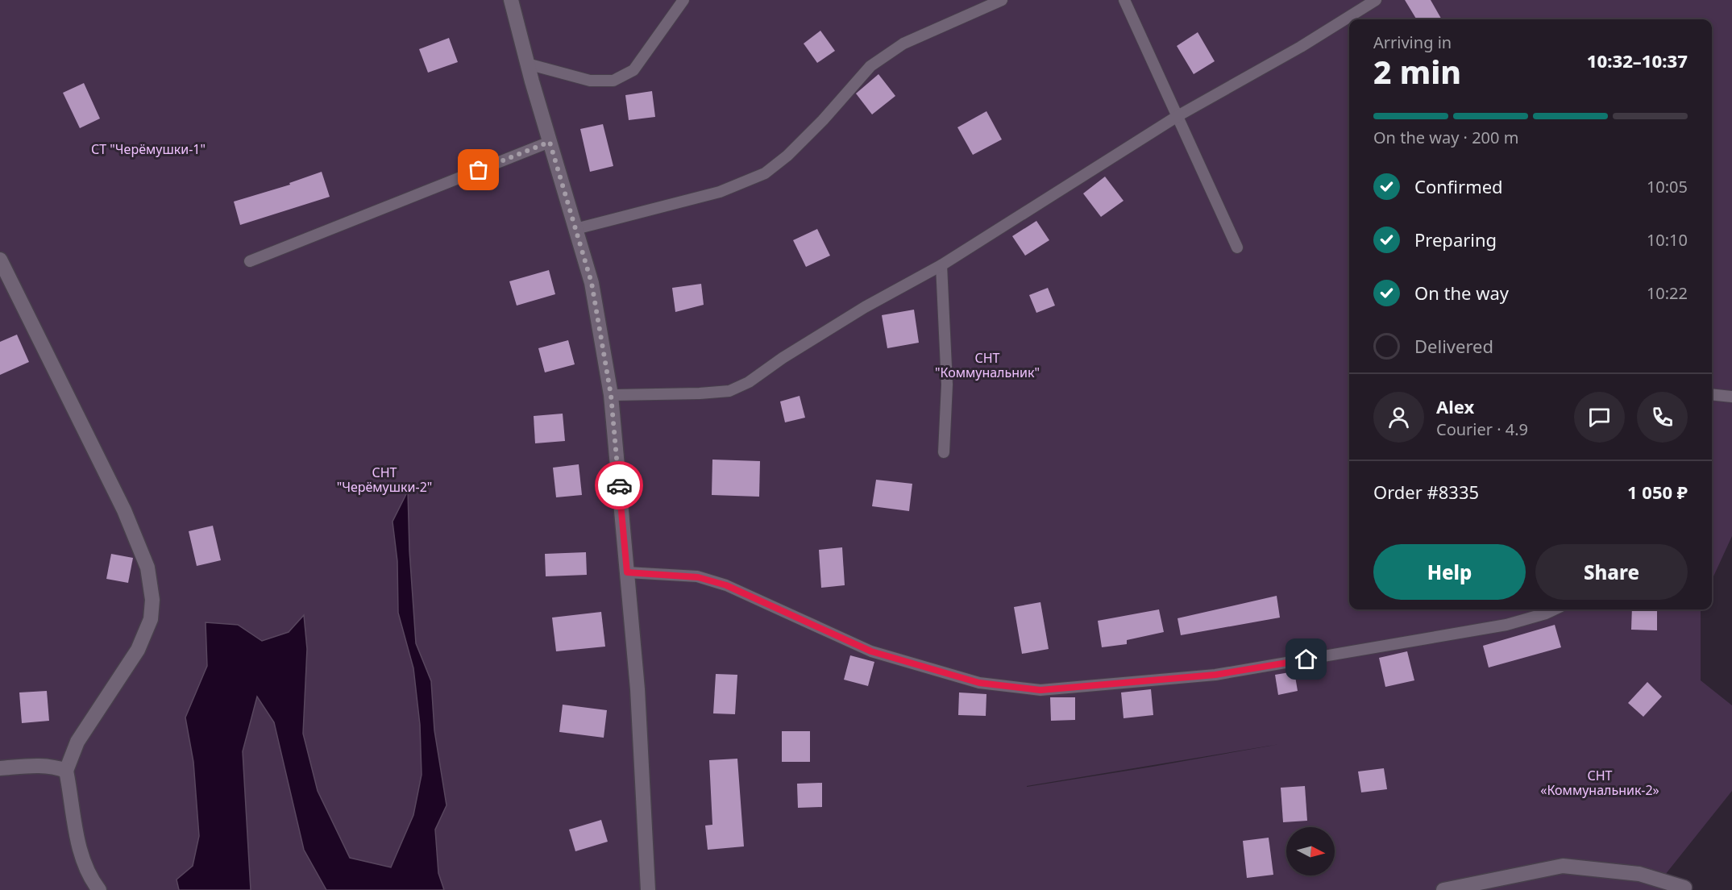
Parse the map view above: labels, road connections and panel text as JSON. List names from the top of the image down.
{
  "parks": [
    "СТ \"Черёмушки-1\"",
    "СНТ \"Коммунальник\"",
    "СНТ \"Черёмушки-2\"",
    "СНТ «Коммунальник-2»"
  ],
  "north": "right",
  "page": {
    "heading": ["2 min", "Arriving in", "10:32–10:37"],
    "panel": [
      "Alex",
      "Courier · 4.9",
      "Order #8335",
      "1 050 ₽"
    ],
    "bar": "On the way · 200 m",
    "list": [
      ["Confirmed", "10:05"],
      ["Preparing", "10:10"],
      ["On the way", "10:22"],
      "Delivered"
    ],
    "buttons": ["Help", "Share"]
  }
}
